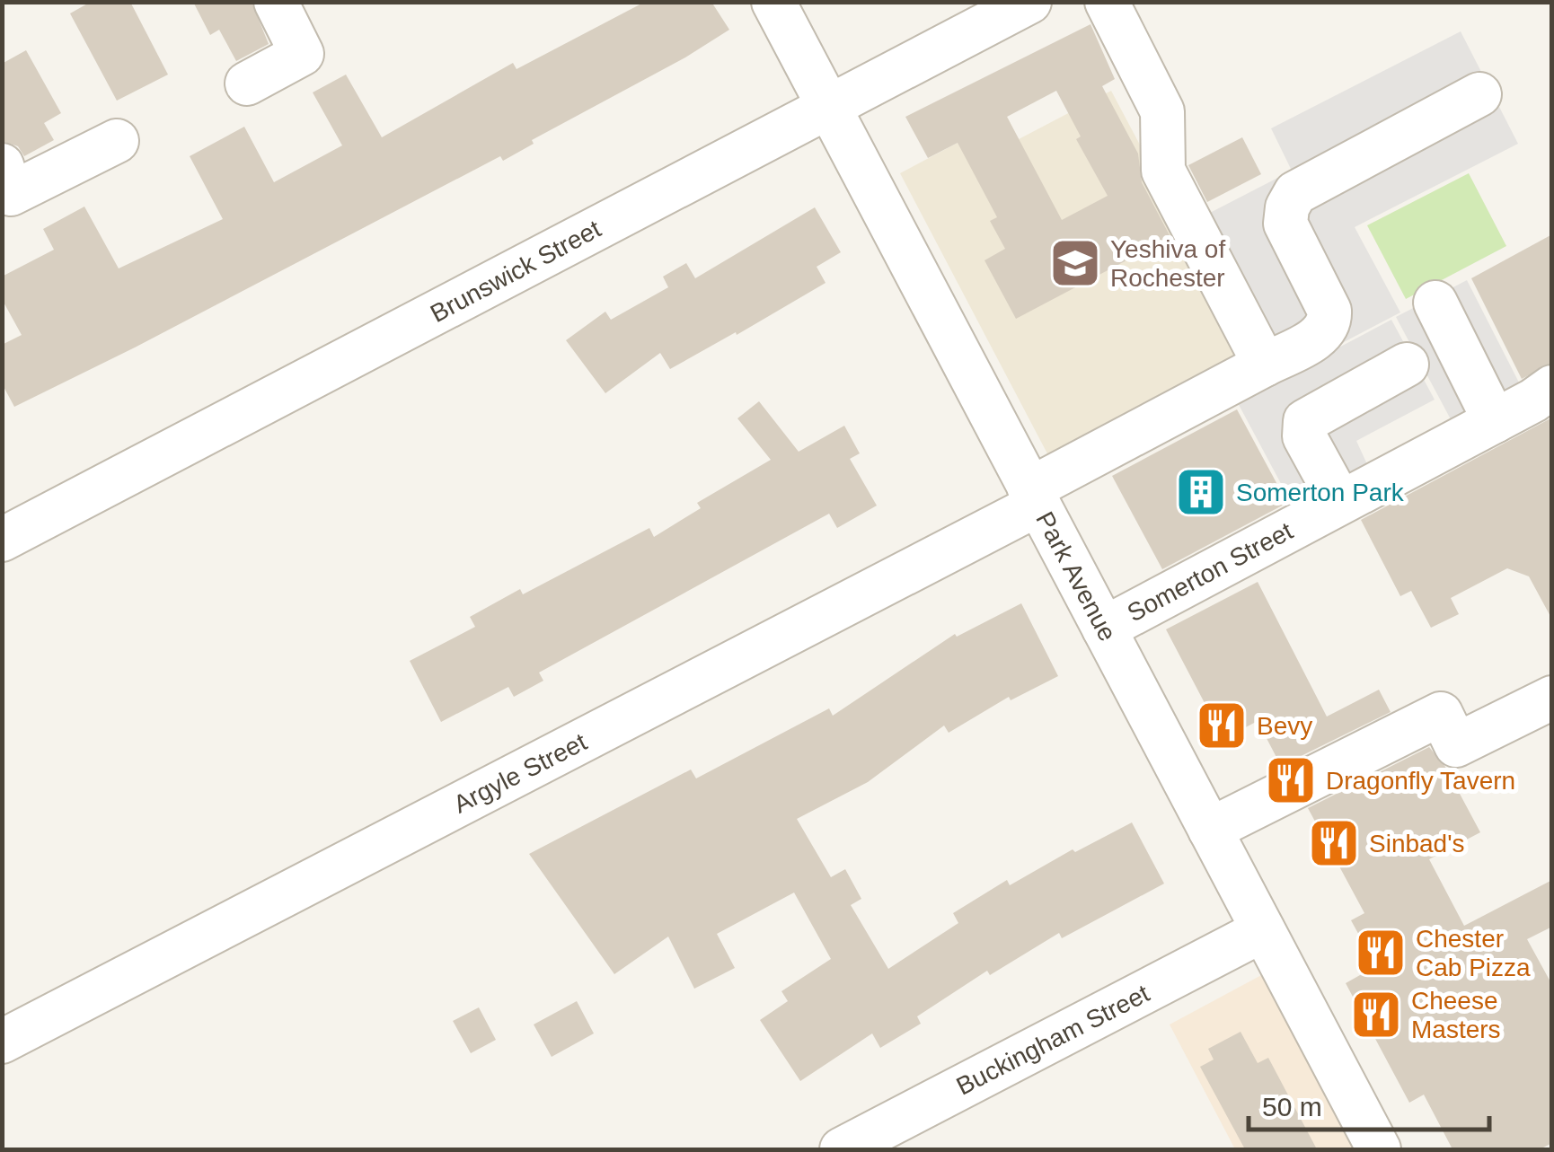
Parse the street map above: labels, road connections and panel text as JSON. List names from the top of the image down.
{
  "streets": {
    "street": [
      "Brunswick Street",
      "Somerton Street",
      "Park Avenue",
      "Argyle Street",
      "Buckingham Street"
    ]
  },
  "crossings": [
    ["Brunswick Street", "Park Avenue"],
    ["Somerton Street", "Park Avenue"],
    ["Park Avenue", "Argyle Street"],
    ["Park Avenue", "Buckingham Street"]
  ],
  "places": {
    "school or university": ["Yeshiva of Rochester"],
    "building": ["Somerton Park"],
    "restaurant": [
      "Bevy",
      "Dragonfly Tavern",
      "Sinbad's",
      "Chester Cab Pizza",
      "Cheese Masters"
    ]
  },
  "scale_bar": "50 m"
}
